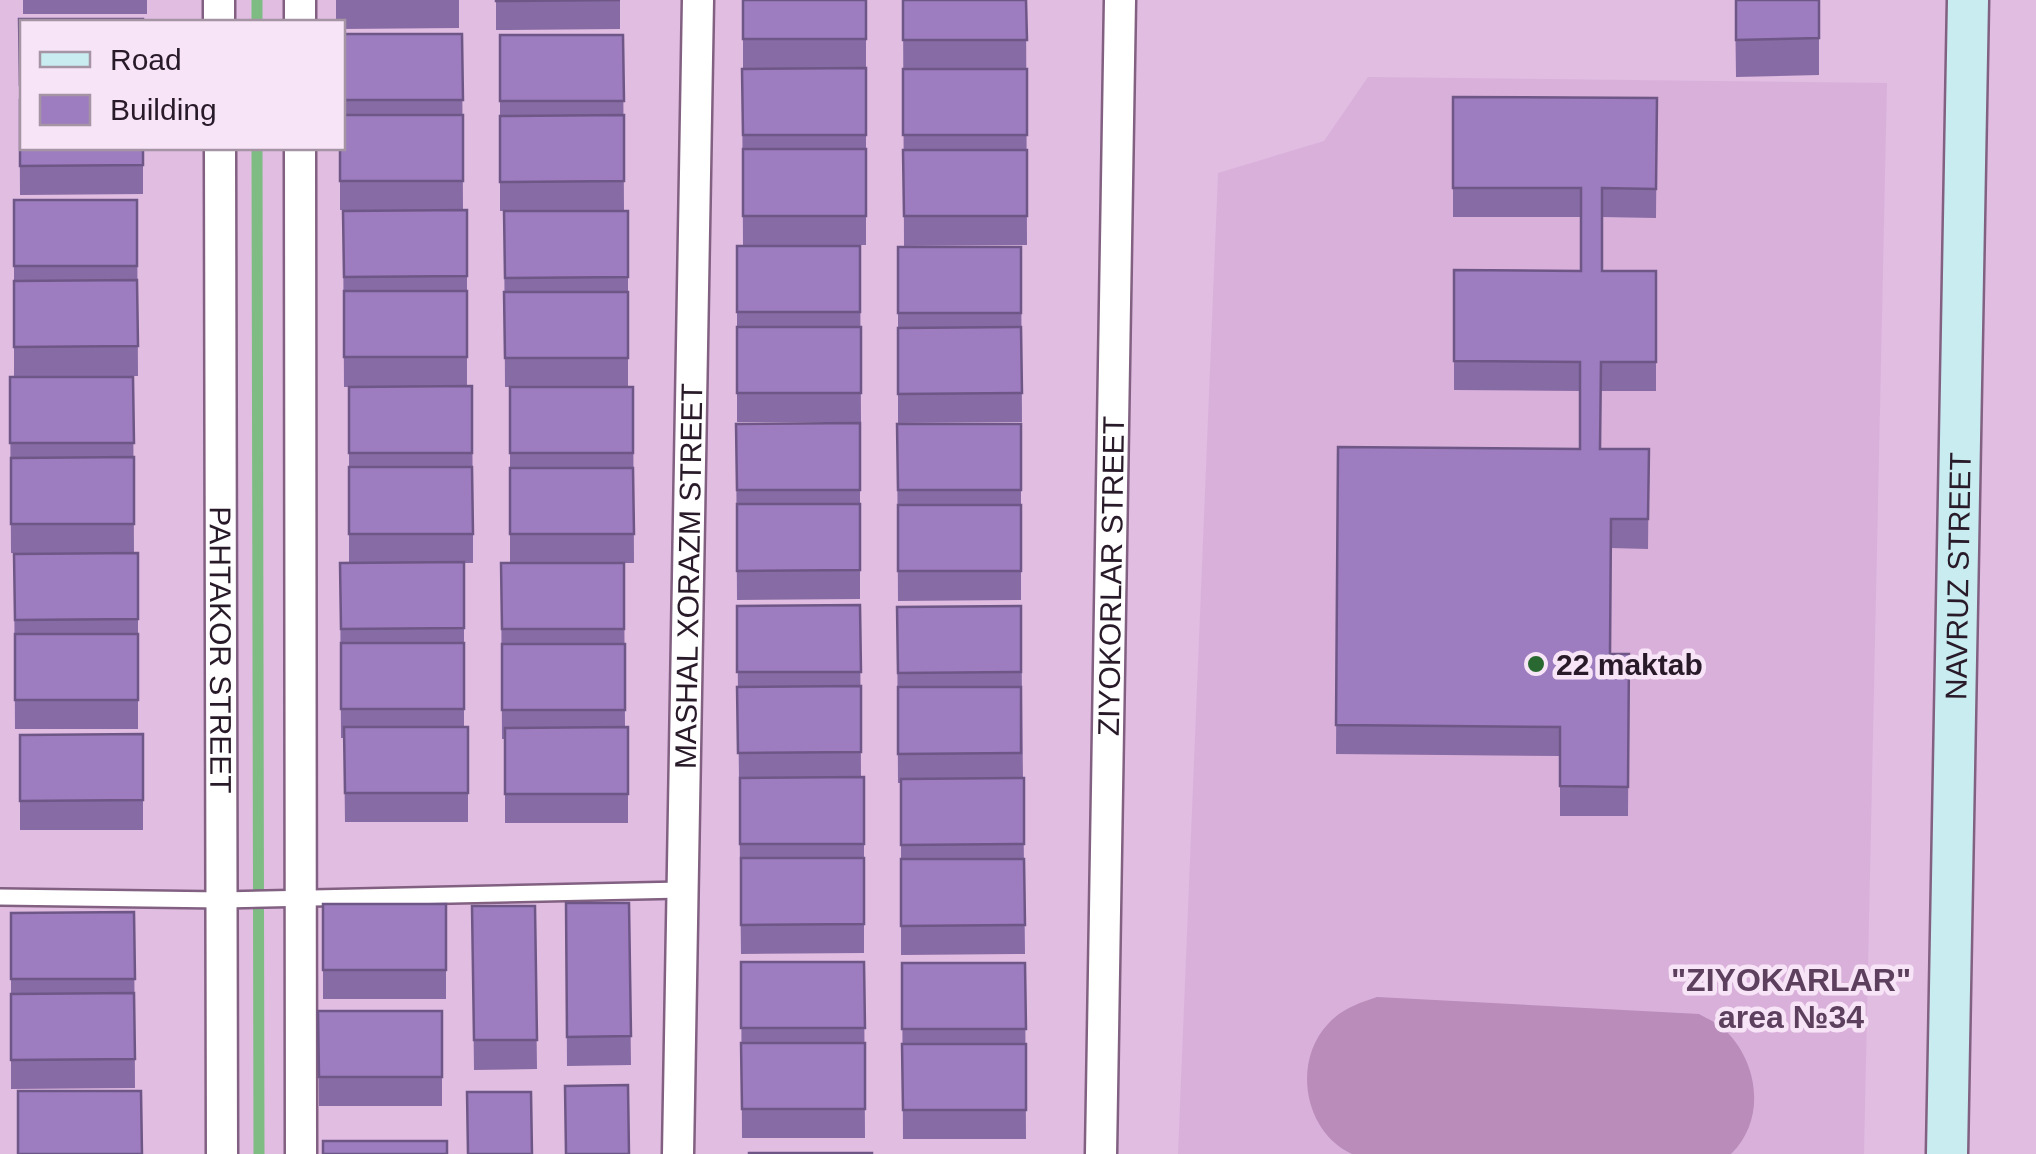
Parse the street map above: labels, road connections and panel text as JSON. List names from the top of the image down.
{
  "streets": {
    "street": [
      "MASHAL XORAZM STREET",
      "ZIYOKORLAR STREET",
      "NAVRUZ STREET",
      "PAHTAKOR STREET"
    ]
  },
  "districts": ["\"ZIYOKARLAR\" area №34"],
  "places": ["22 maktab"],
  "legend": ["Road", "Building"]
}
